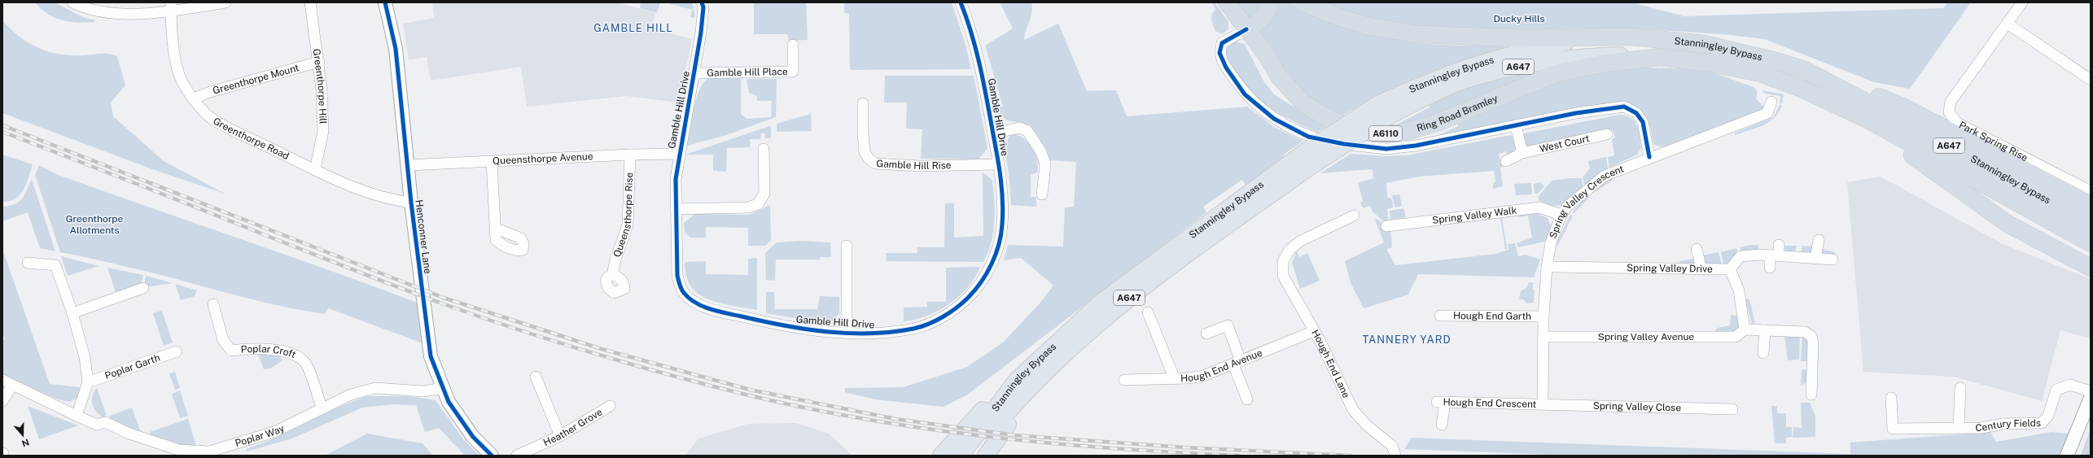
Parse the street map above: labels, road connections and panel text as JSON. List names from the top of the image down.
{
  "streets": {
    "highway": [
      "Stanningley Bypass",
      "A647",
      "Ring Road Bramley",
      "A6110"
    ],
    "street": [
      "Gamble Hill Place",
      "Greenthorpe Mount",
      "Greenthorpe Hill",
      "Gamble Hill Drive",
      "Greenthorpe Road",
      "Park Spring Rise",
      "West Court",
      "Queensthorpe Avenue",
      "Gamble Hill Rise",
      "Spring Valley Crescent",
      "Queensthorpe Rise",
      "Spring Valley Walk",
      "Henconner Lane",
      "Spring Valley Drive",
      "Hough End Garth",
      "Spring Valley Avenue",
      "Poplar Croft",
      "Hough End Lane",
      "Hough End Avenue",
      "Poplar Garth",
      "Hough End Crescent",
      "Spring Valley Close",
      "Century Fields",
      "Heather Grove",
      "Poplar Way"
    ]
  },
  "crossings": [
    ["Stanningley Bypass", "A647"],
    ["Stanningley Bypass", "Ring Road Bramley"],
    ["Gamble Hill Place", "Gamble Hill Drive"],
    ["Greenthorpe Mount", "Greenthorpe Hill"],
    ["Greenthorpe Mount", "Greenthorpe Road"],
    ["Greenthorpe Hill", "Greenthorpe Road"],
    ["Gamble Hill Drive", "Queensthorpe Avenue"],
    ["Gamble Hill Drive", "Gamble Hill Rise"],
    ["Greenthorpe Road", "Henconner Lane"],
    ["Queensthorpe Avenue", "Queensthorpe Rise"],
    ["Queensthorpe Avenue", "Henconner Lane"],
    ["Spring Valley Crescent", "Spring Valley Walk"],
    ["Spring Valley Crescent", "Spring Valley Drive"],
    ["Spring Valley Crescent", "Hough End Garth"],
    ["Spring Valley Crescent", "Spring Valley Avenue"],
    ["Spring Valley Crescent", "Hough End Crescent"],
    ["Spring Valley Crescent", "Spring Valley Close"],
    ["Henconner Lane", "Poplar Way"],
    ["Poplar Croft", "Poplar Way"],
    ["Hough End Lane", "Hough End Avenue"],
    ["Hough End Crescent", "Spring Valley Close"]
  ],
  "districts": ["GAMBLE HILL", "TANNERY YARD"],
  "parks": ["Ducky Hills", "Greenthorpe Allotments"],
  "north": "bottom"
}
